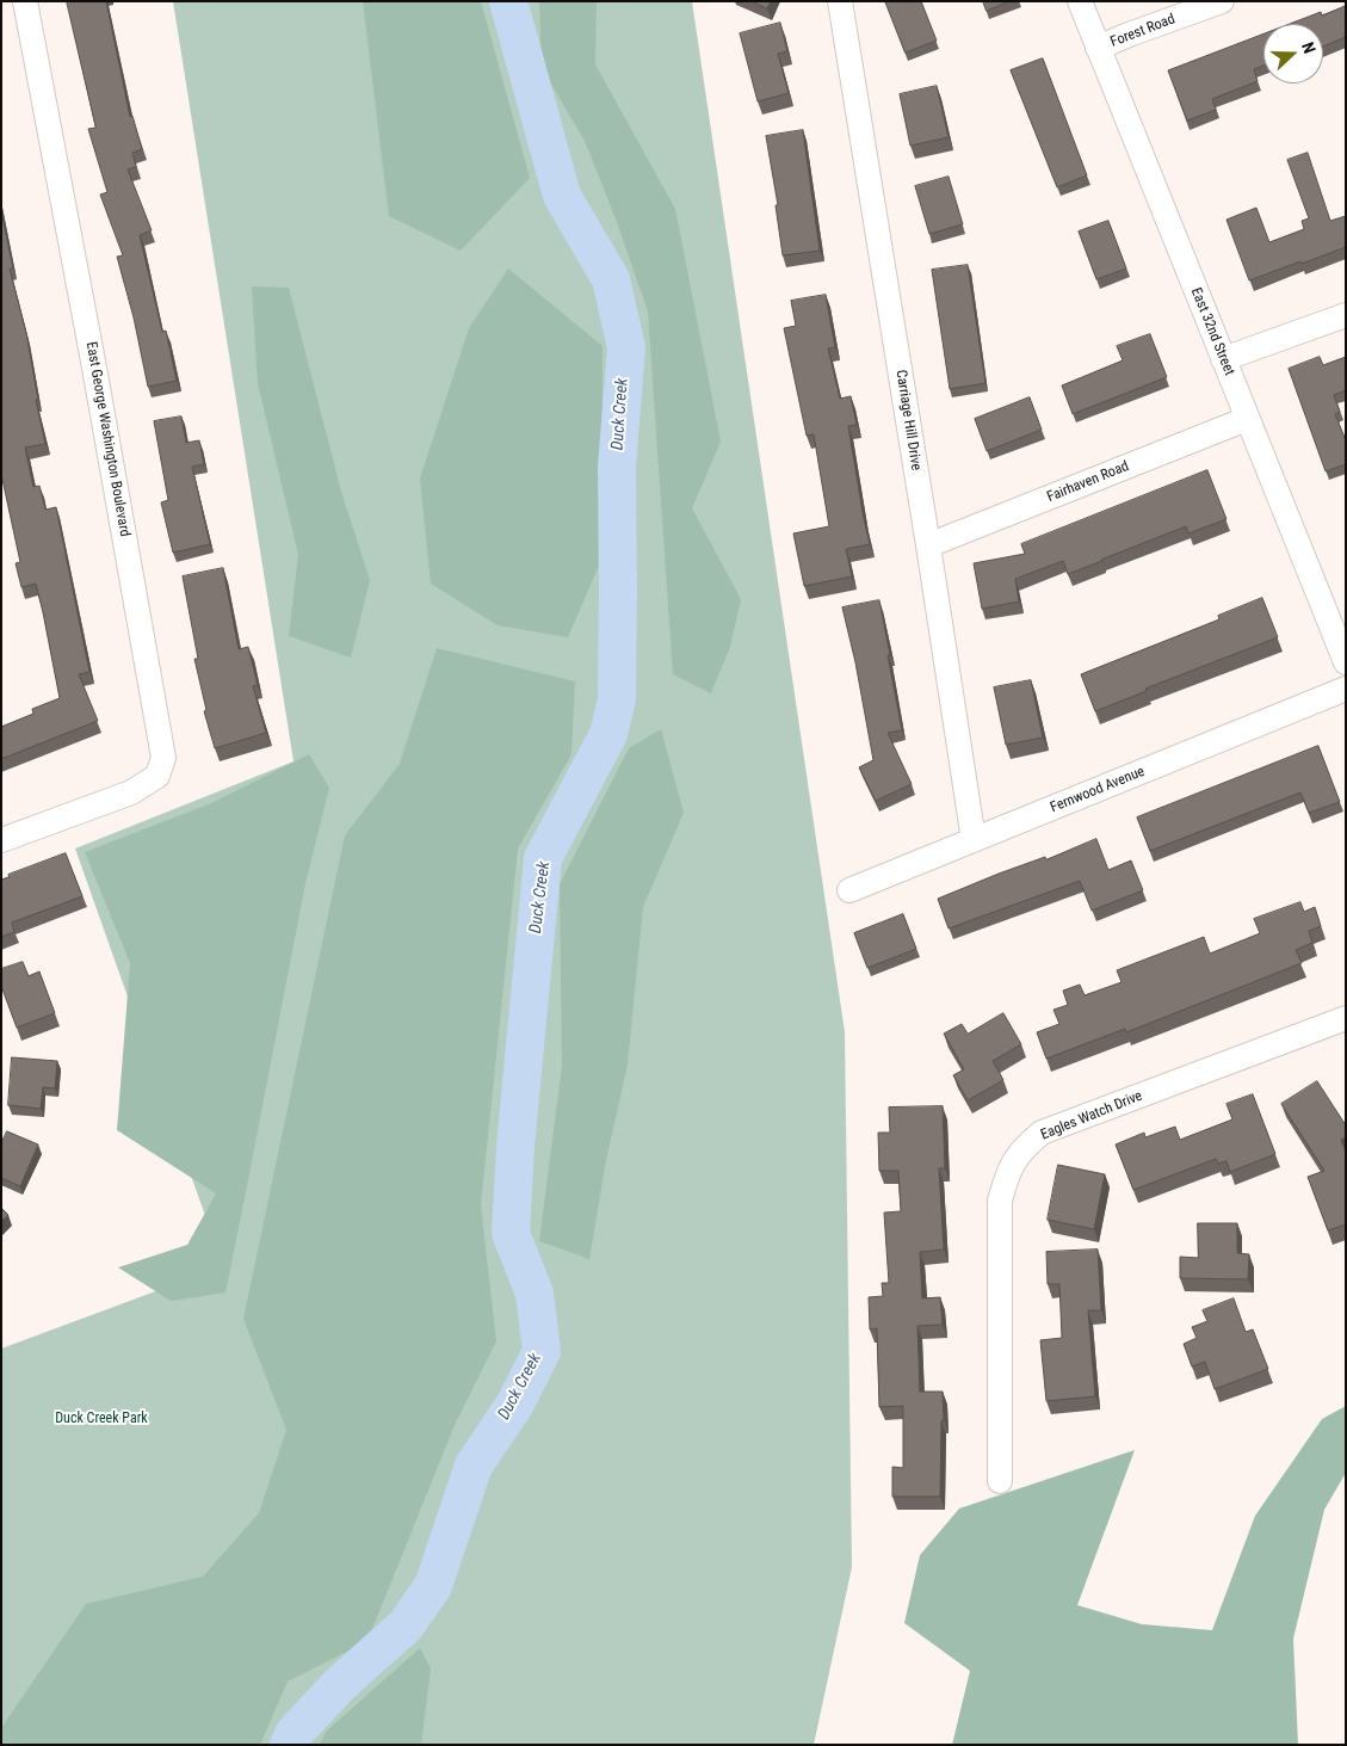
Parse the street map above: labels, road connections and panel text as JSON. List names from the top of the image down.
{
  "streets": {
    "street": [
      "Forest Road",
      "East 32nd Street",
      "Carriage Hill Drive",
      "East George Washington Boulevard",
      "Fairhaven Road",
      "Fernwood Avenue",
      "Eagles Watch Drive"
    ]
  },
  "crossings": [
    ["Forest Road", "East 32nd Street"],
    ["East 32nd Street", "Fairhaven Road"],
    ["Carriage Hill Drive", "Fairhaven Road"],
    ["Carriage Hill Drive", "Fernwood Avenue"]
  ],
  "water": ["Duck Creek"],
  "parks": ["Duck Creek Park"],
  "north": "right"
}
